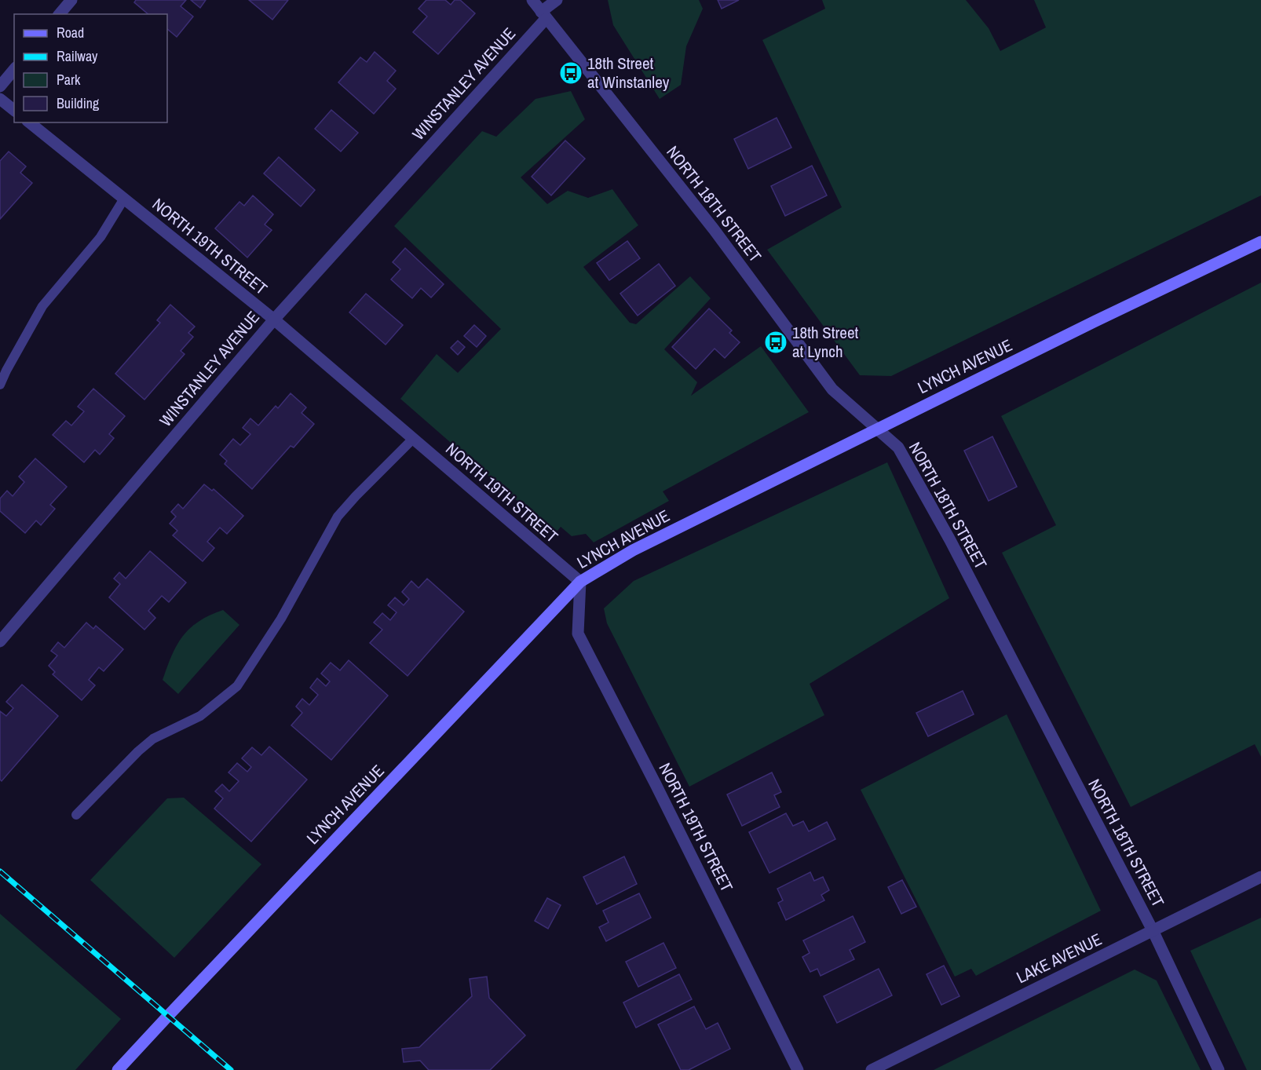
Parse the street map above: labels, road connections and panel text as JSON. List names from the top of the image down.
{
  "streets": {
    "street": [
      "WINSTANLEY AVENUE",
      "NORTH 18TH STREET",
      "NORTH 19TH STREET",
      "LYNCH AVENUE",
      "LAKE AVENUE"
    ]
  },
  "crossings": [
    ["WINSTANLEY AVENUE", "NORTH 18TH STREET"],
    ["WINSTANLEY AVENUE", "NORTH 19TH STREET"],
    ["NORTH 18TH STREET", "LYNCH AVENUE"],
    ["NORTH 18TH STREET", "LAKE AVENUE"],
    ["NORTH 19TH STREET", "LYNCH AVENUE"]
  ],
  "places": {
    "bus stop": ["18th Street at Winstanley", "18th Street at Lynch"]
  },
  "legend": [
    "Road",
    "Railway",
    "Park",
    "Building"
  ]
}
